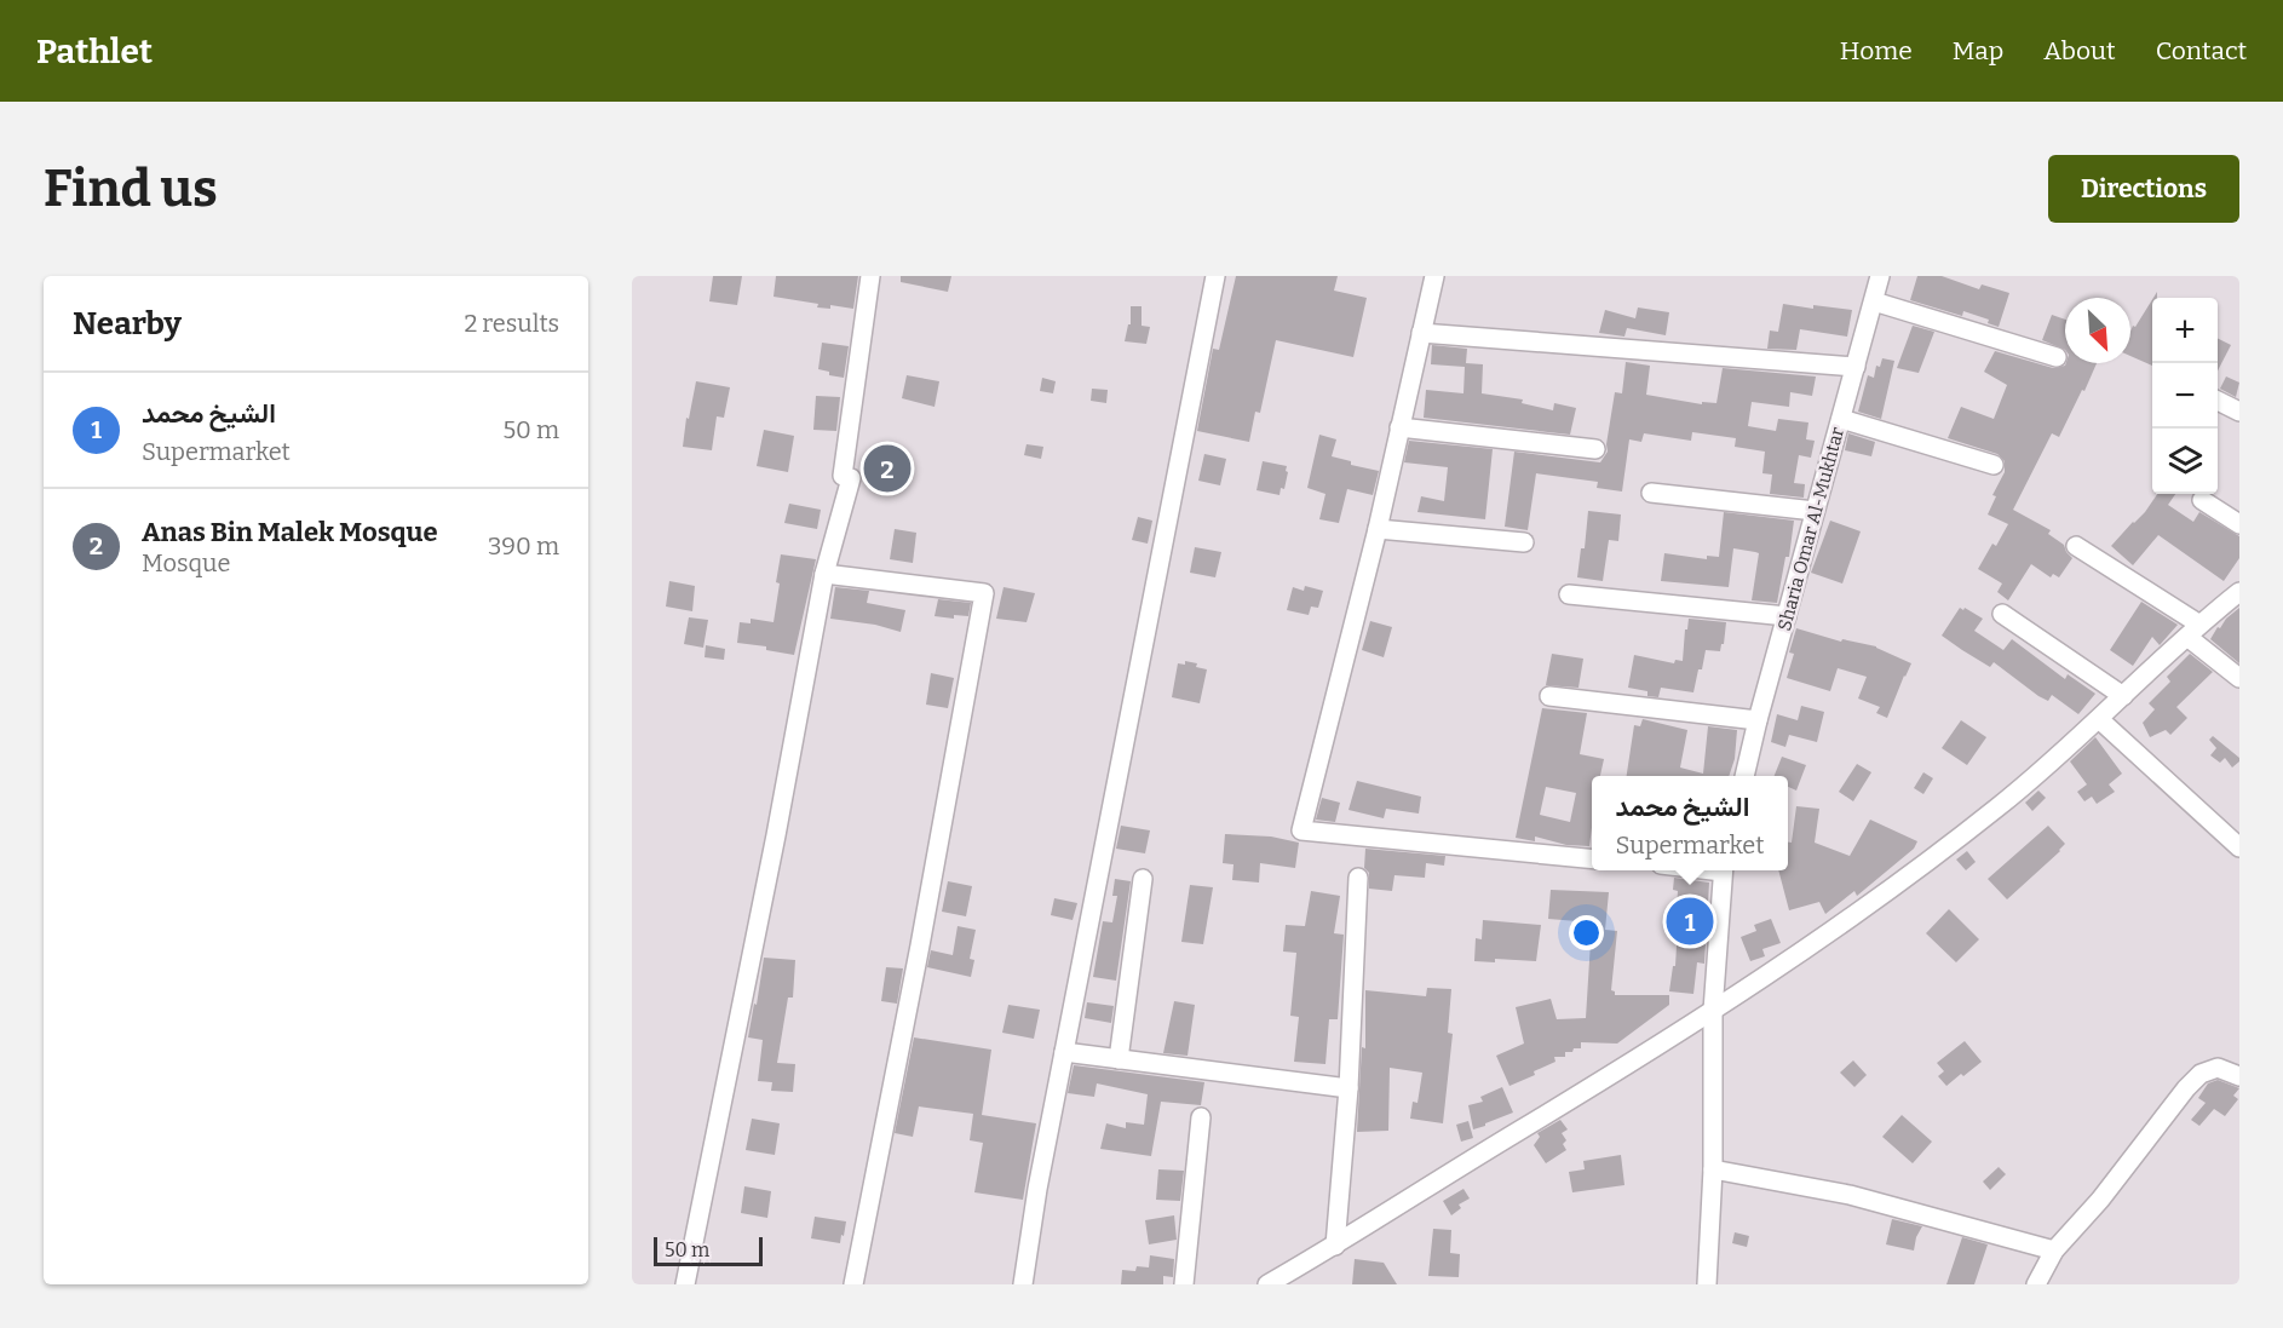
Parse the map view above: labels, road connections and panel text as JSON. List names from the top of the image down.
{
  "streets": {
    "street": ["Sharia Omar Al-Mukhtar"]
  },
  "scale_bar": "50 m",
  "north": "bottom right",
  "page": {
    "header": "Pathlet",
    "nav": [
      "Home",
      "Map",
      "About",
      "Contact"
    ],
    "buttons": "Directions",
    "title": "Find us",
    "heading": ["Nearby", "2 results"],
    "map_buttons": ["+", "−"],
    "list": [
      {
        "mark": "1",
        "name": "الشيخ محمد",
        "note": "Supermarket",
        "value": "50 m"
      },
      {
        "mark": "2",
        "name": "Anas Bin Malek Mosque",
        "note": "Mosque",
        "value": "390 m"
      }
    ],
    "pins": ["2", "1"],
    "popup": ["الشيخ محمد", "Supermarket"],
    "scale": "50 m"
  }
}
